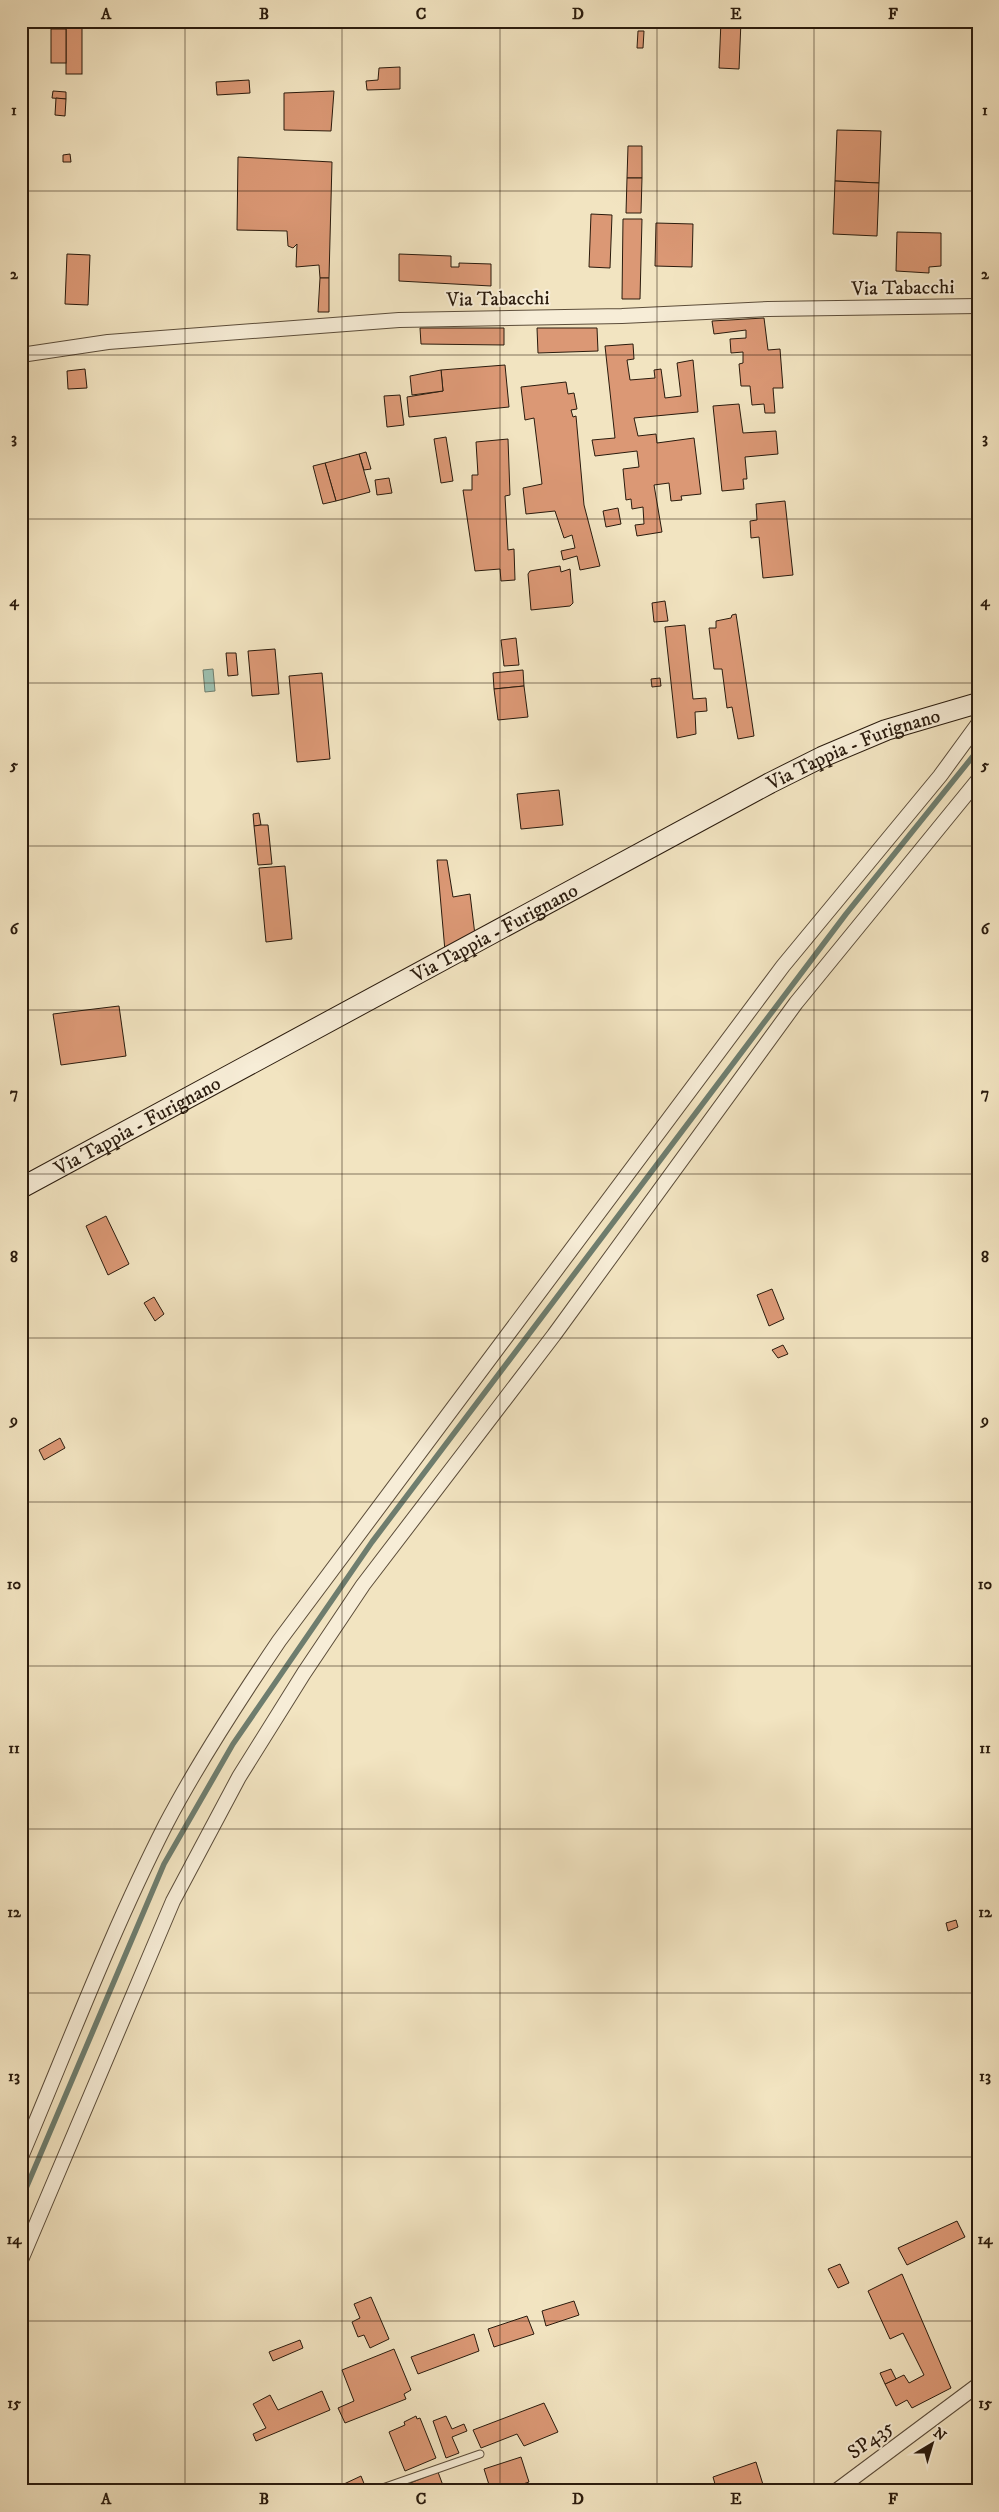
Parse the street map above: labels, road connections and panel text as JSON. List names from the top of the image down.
{
  "streets": {
    "street": ["Via Tabacchi", "Via Tappia - Furignano", "SP435"]
  },
  "north": "top right",
  "grid": {
    "columns": [
      "A",
      "B",
      "C",
      "D",
      "E",
      "F"
    ],
    "rows": [
      "1",
      "2",
      "3",
      "4",
      "5",
      "6",
      "7",
      "8",
      "9",
      "10",
      "11",
      "12",
      "13",
      "14",
      "15"
    ]
  }
}
